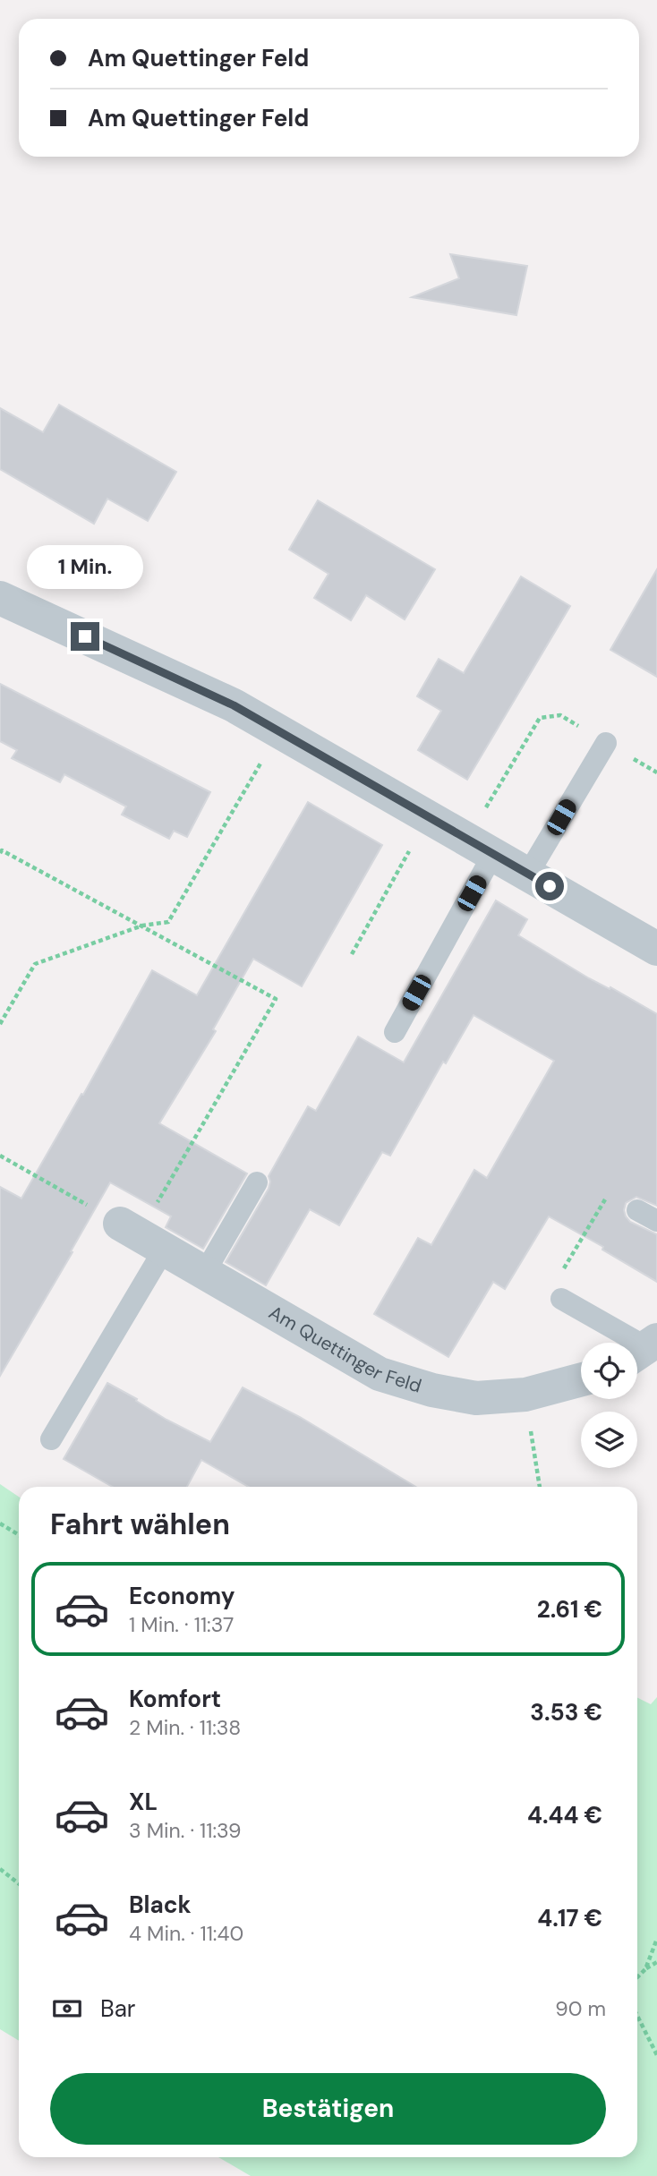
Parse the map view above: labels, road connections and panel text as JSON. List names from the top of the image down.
{
  "streets": {
    "street": ["Am Quettinger Feld"]
  },
  "page": {
    "banner": ["Am Quettinger Feld", "Am Quettinger Feld"],
    "bubble": "1 Min.",
    "heading": "Fahrt wählen",
    "list": [
      {
        "name": "Economy",
        "note": "1 Min. · 11:37",
        "value": "2.61 €"
      },
      {
        "name": "Komfort",
        "note": "2 Min. · 11:38",
        "value": "3.53 €"
      },
      {
        "name": "XL",
        "note": "3 Min. · 11:39",
        "value": "4.44 €"
      },
      {
        "name": "Black",
        "note": "4 Min. · 11:40",
        "value": "4.17 €"
      }
    ],
    "pay": ["Bar", "90 m"],
    "buttons": "Bestätigen"
  }
}
